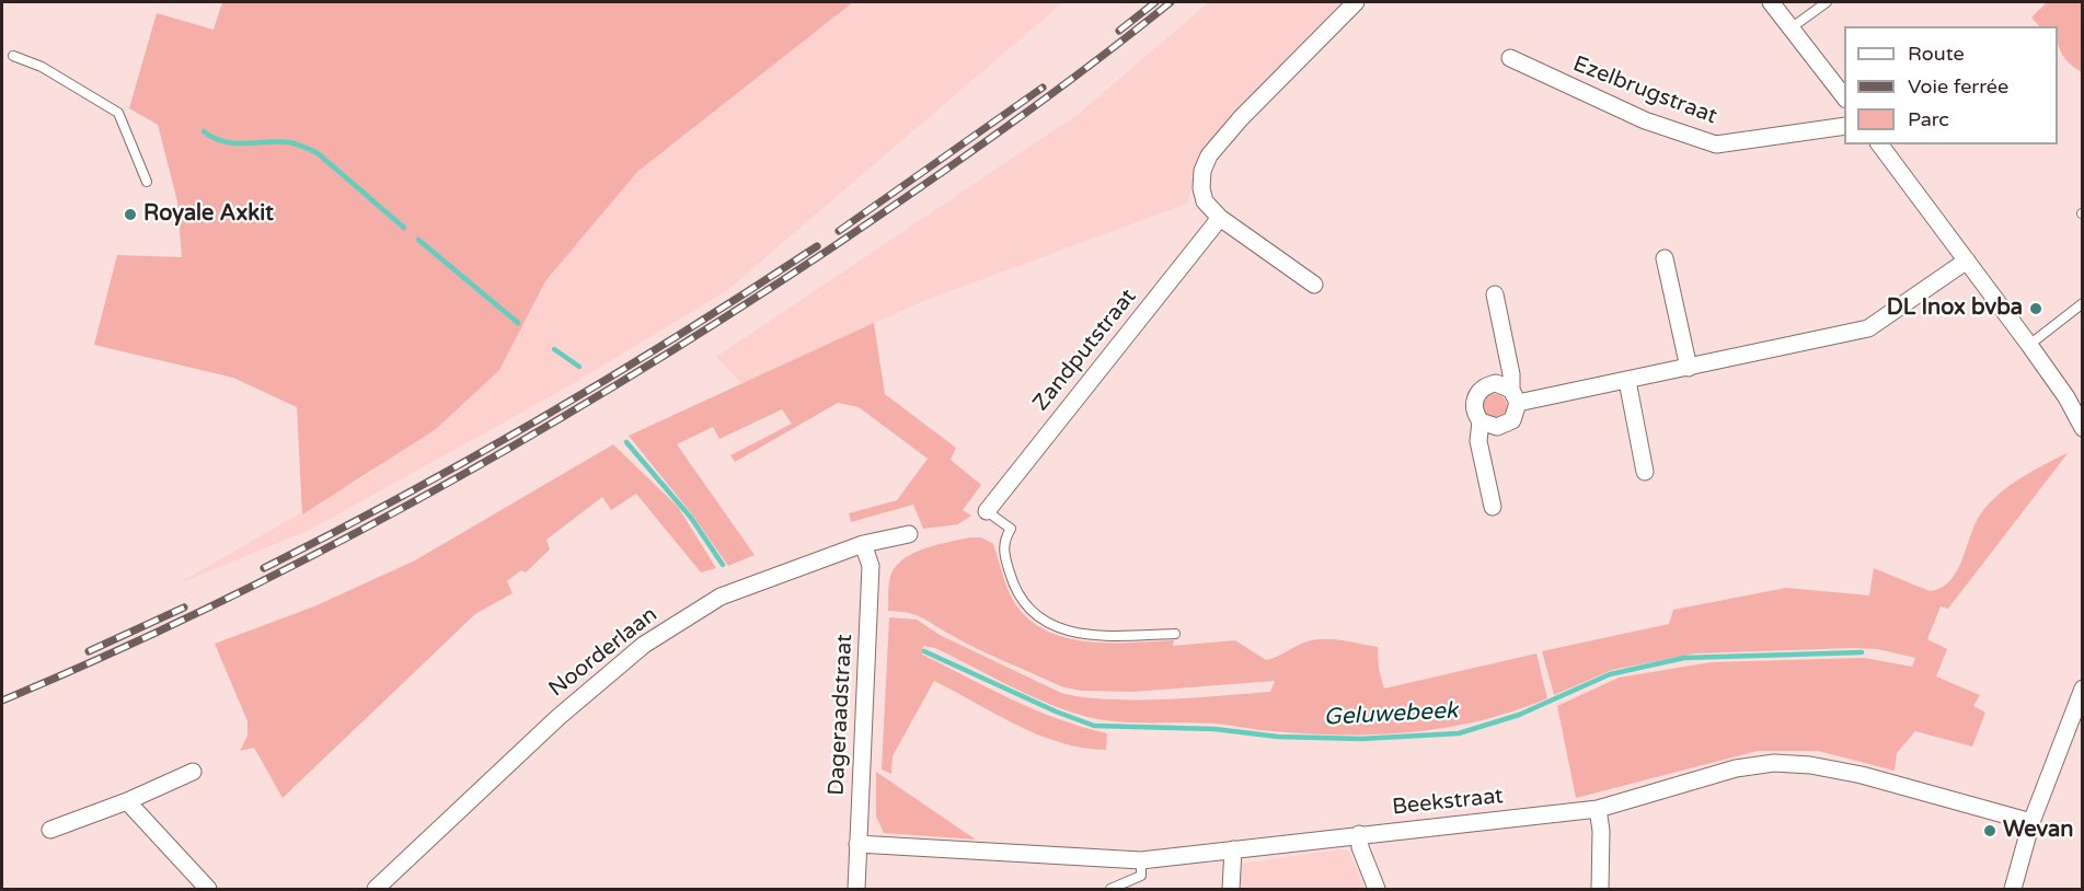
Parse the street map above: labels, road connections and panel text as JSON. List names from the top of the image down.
{
  "streets": {
    "street": [
      "Ezelbrugstraat",
      "Zandputstraat",
      "Noorderlaan",
      "Dageraadstraat",
      "Beekstraat"
    ]
  },
  "crossings": [
    ["Noorderlaan", "Dageraadstraat"],
    ["Dageraadstraat", "Beekstraat"]
  ],
  "water": ["Geluwebeek"],
  "places": ["Royale Axkit", "DL Inox bvba", "Wevan"],
  "legend": ["Route", "Voie ferrée", "Parc"]
}
